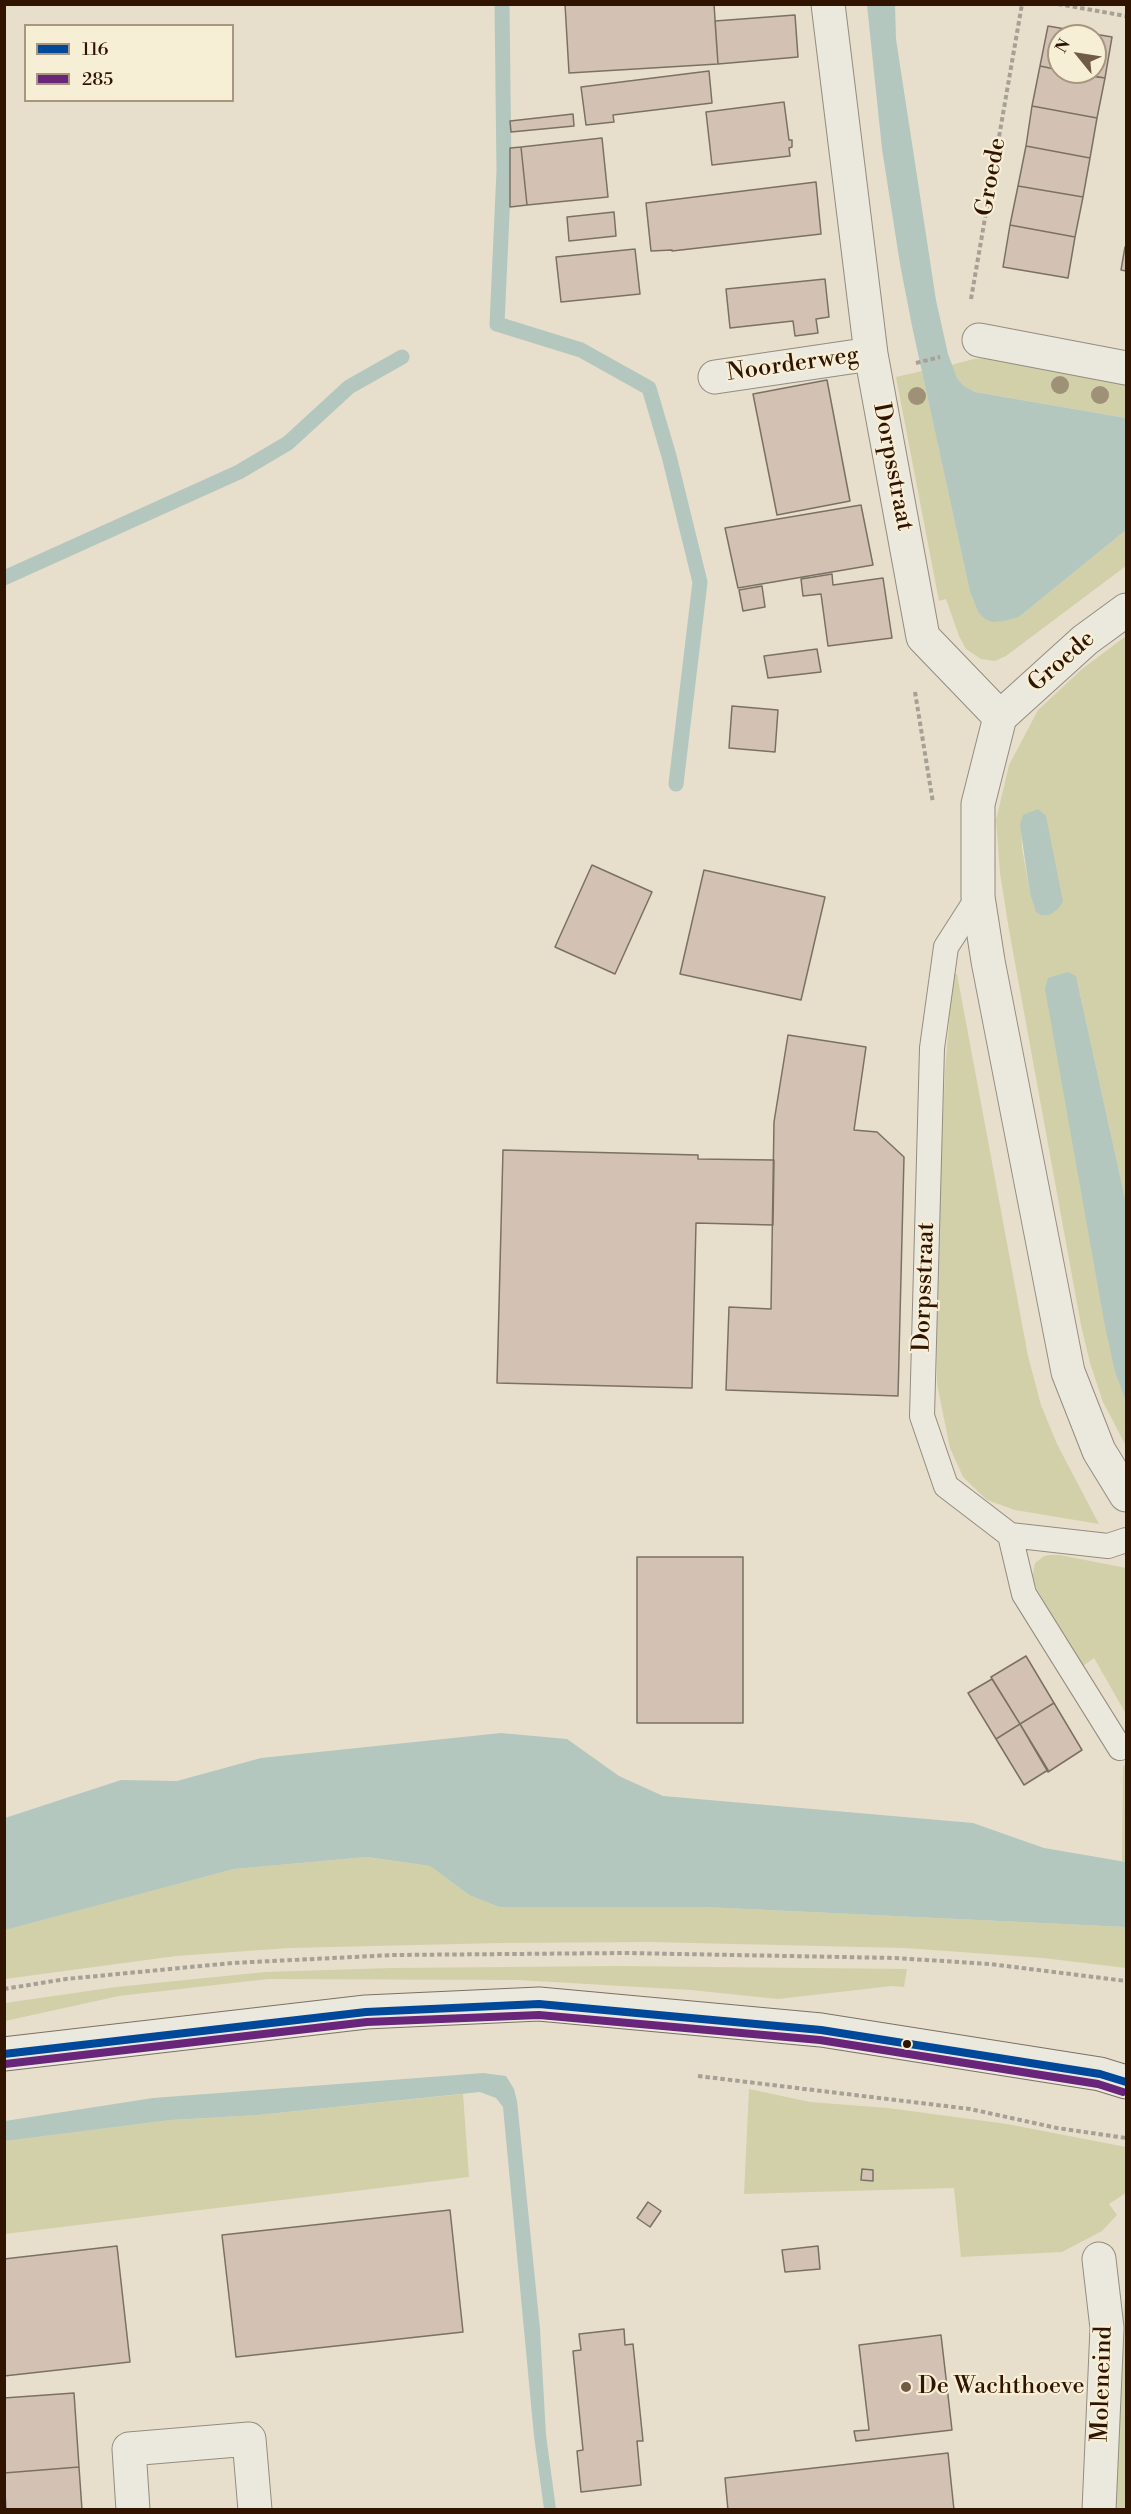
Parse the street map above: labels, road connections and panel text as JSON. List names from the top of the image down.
{
  "streets": {
    "street": [
      "Groede",
      "Noorderweg",
      "Dorpsstraat",
      "Moleneind"
    ]
  },
  "crossings": [
    ["Groede", "Dorpsstraat"],
    ["Noorderweg", "Dorpsstraat"]
  ],
  "places": ["De Wachthoeve"],
  "lines": ["transit line 116", "transit line 285"],
  "legend": ["116", "285"],
  "north": "top left"
}
